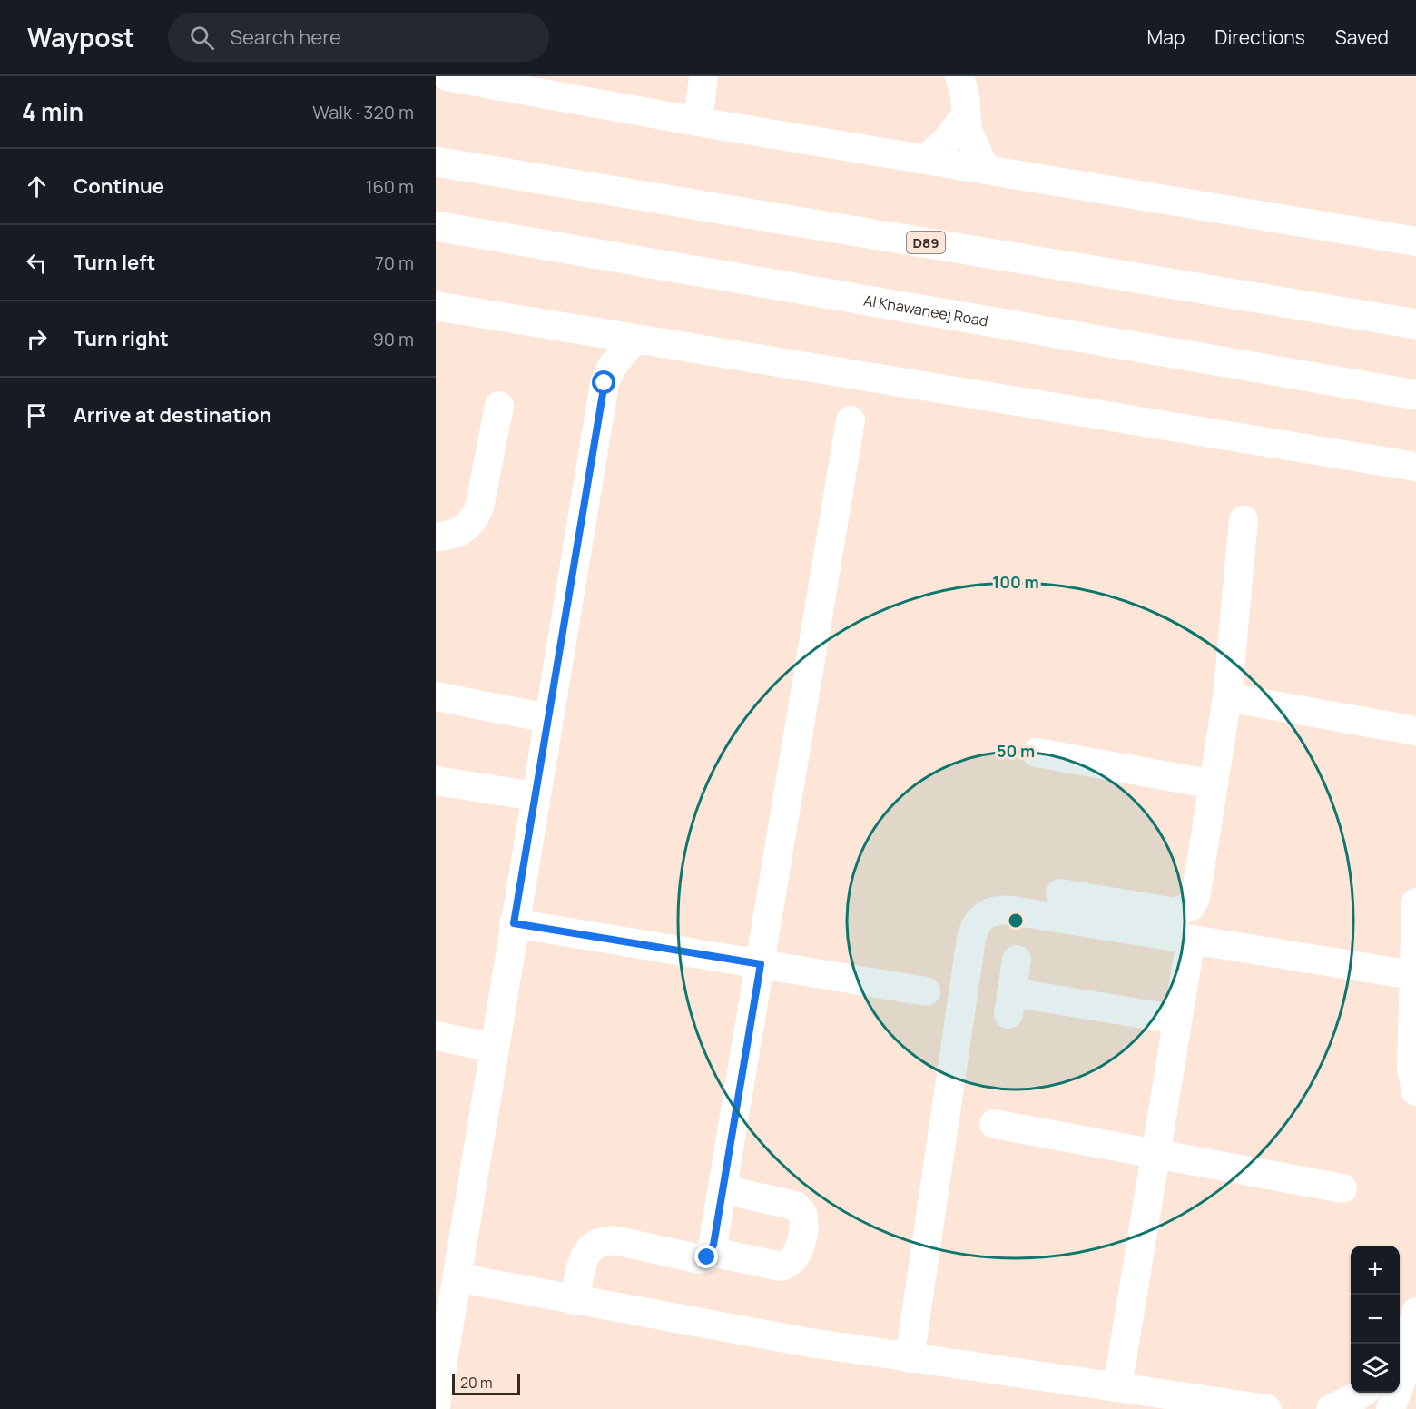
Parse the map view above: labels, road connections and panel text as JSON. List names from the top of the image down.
{
  "streets": {
    "highway": ["D89", "Al Khawaneej Road"]
  },
  "scale_bar": "20 m",
  "page": {
    "header": "Waypost",
    "search": "Search here",
    "nav": ["Map", "Directions", "Saved"],
    "heading": ["4 min", "Walk · 320 m"],
    "list": [
      ["Continue", "160 m"],
      ["Turn left", "70 m"],
      ["Turn right", "90 m"],
      "Arrive at destination"
    ],
    "map_buttons": ["+", "−"],
    "scale": "20 m"
  },
  "rings": ["100 m", "50 m"]
}
